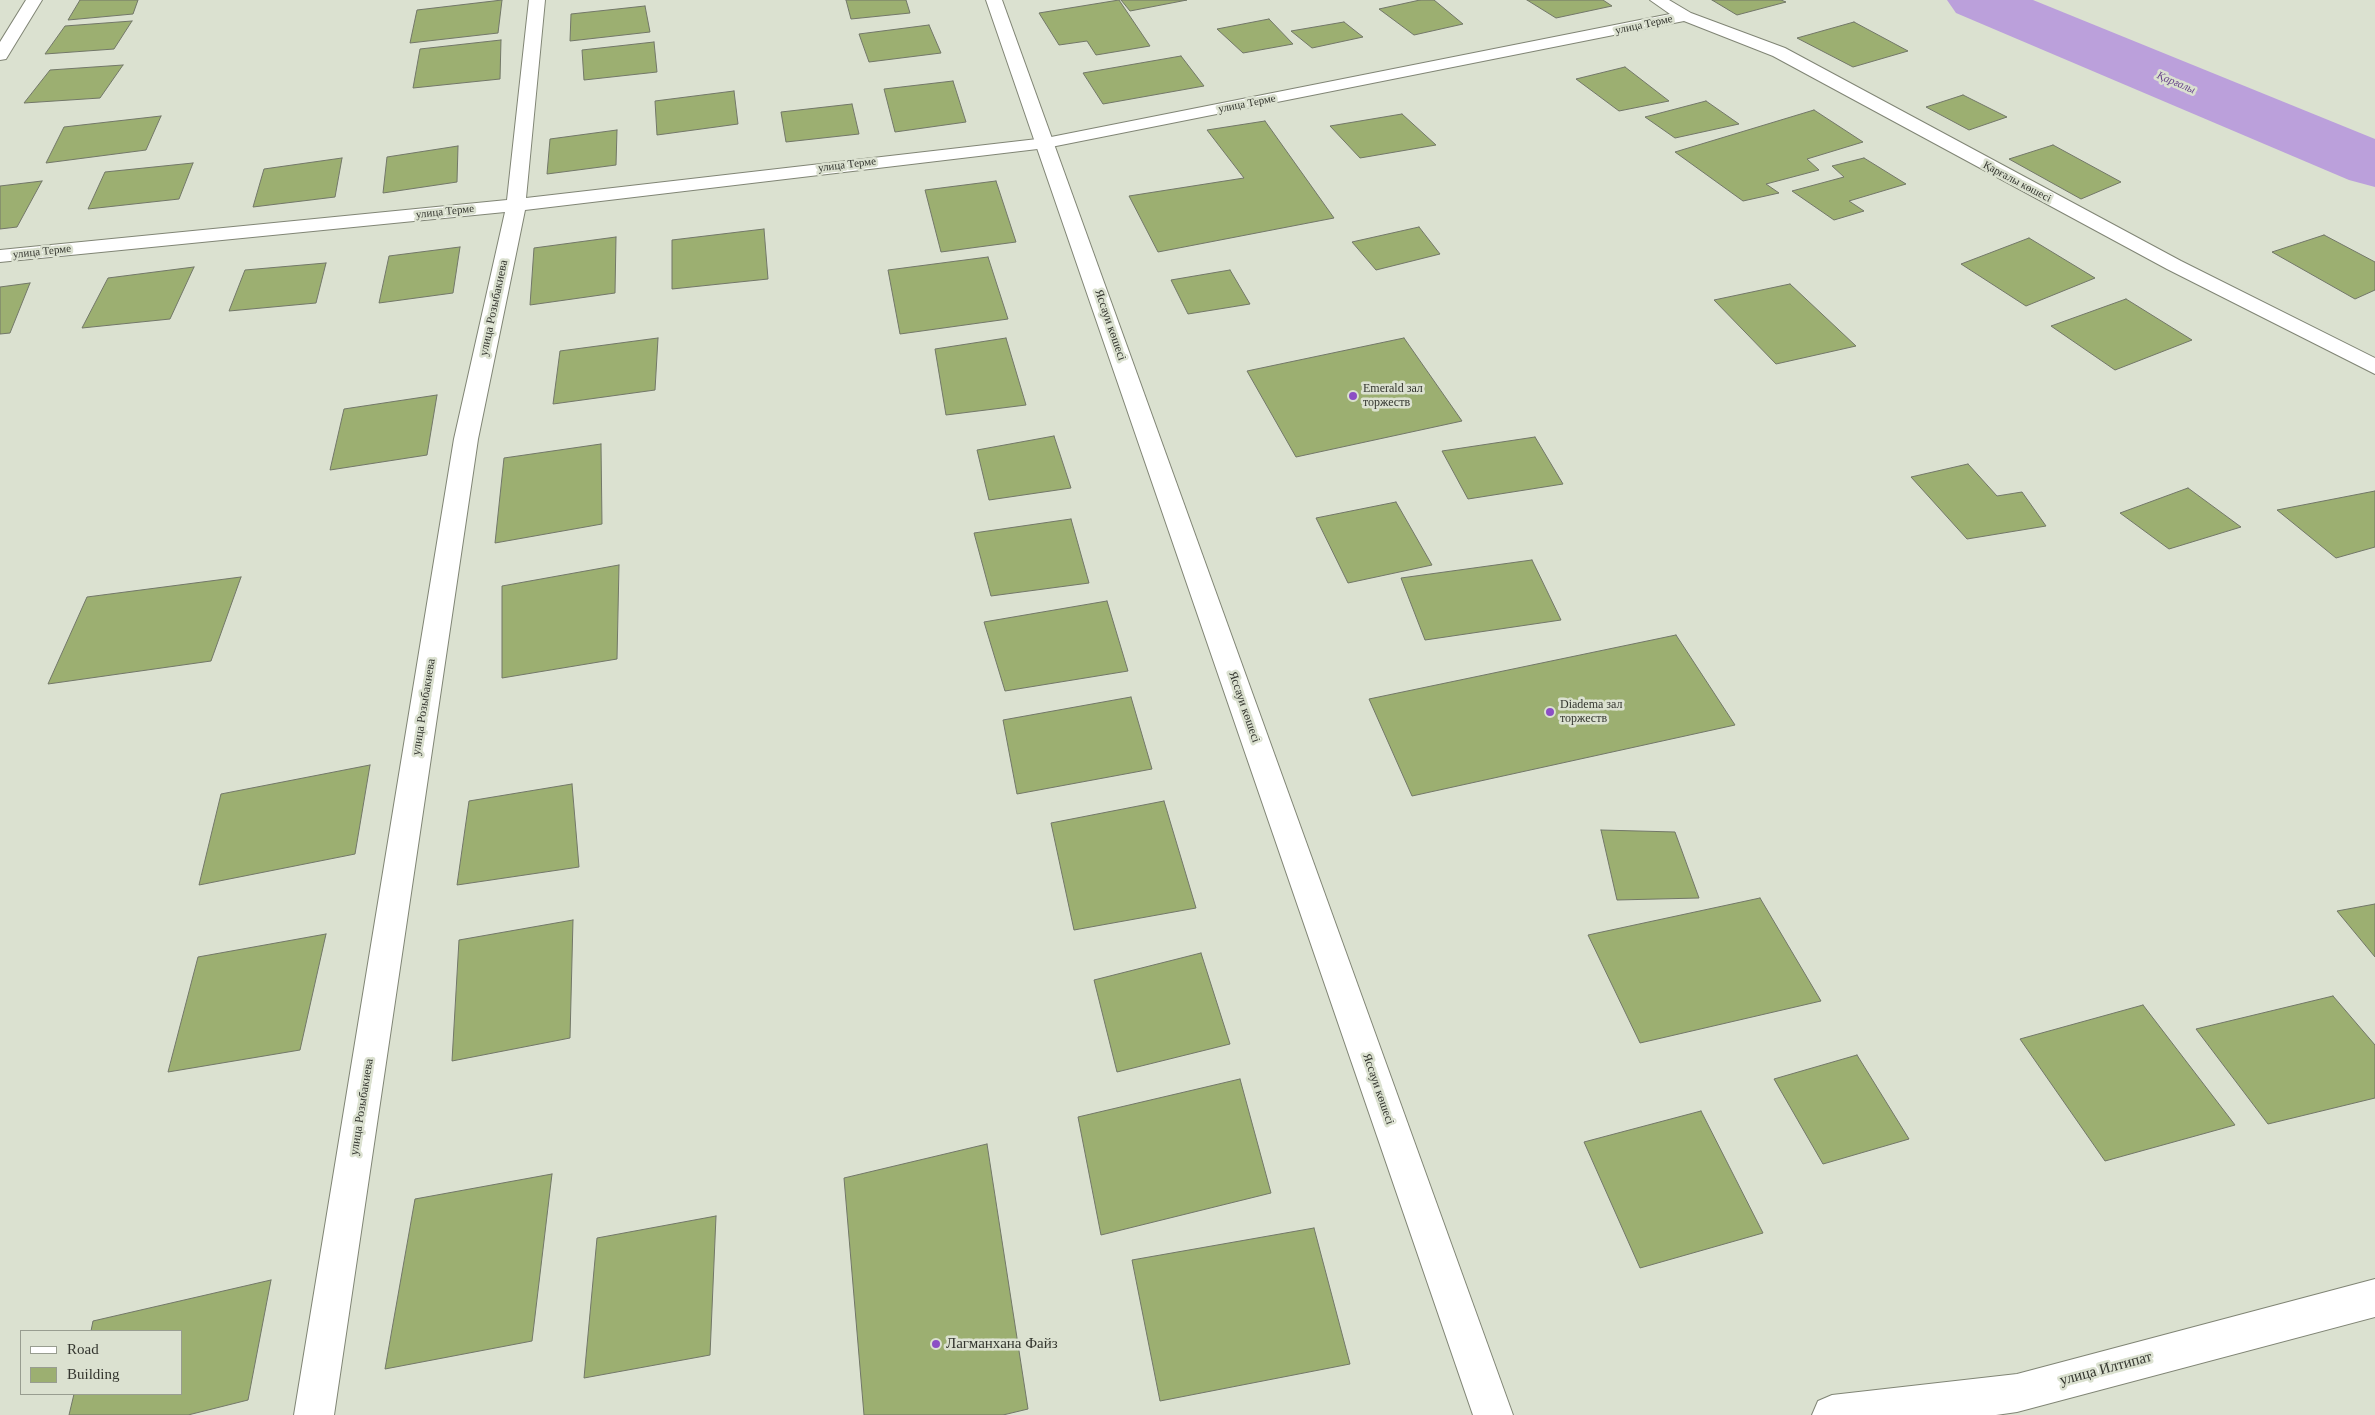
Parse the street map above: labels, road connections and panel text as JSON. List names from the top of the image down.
{
  "streets": {
    "street": [
      "улица Терме",
      "Қарғалы көшесі",
      "улица Розыбакиева",
      "Яссауи көшесі",
      "улица Илтипат"
    ]
  },
  "crossings": [
    ["улица Терме", "Қарғалы көшесі"],
    ["улица Терме", "улица Розыбакиева"],
    ["улица Терме", "Яссауи көшесі"]
  ],
  "water": ["Қарғалы"],
  "places": ["Emerald зал торжеств", "Diadema зал торжеств", "Лагманхана Файз"],
  "legend": ["Road", "Building"]
}
